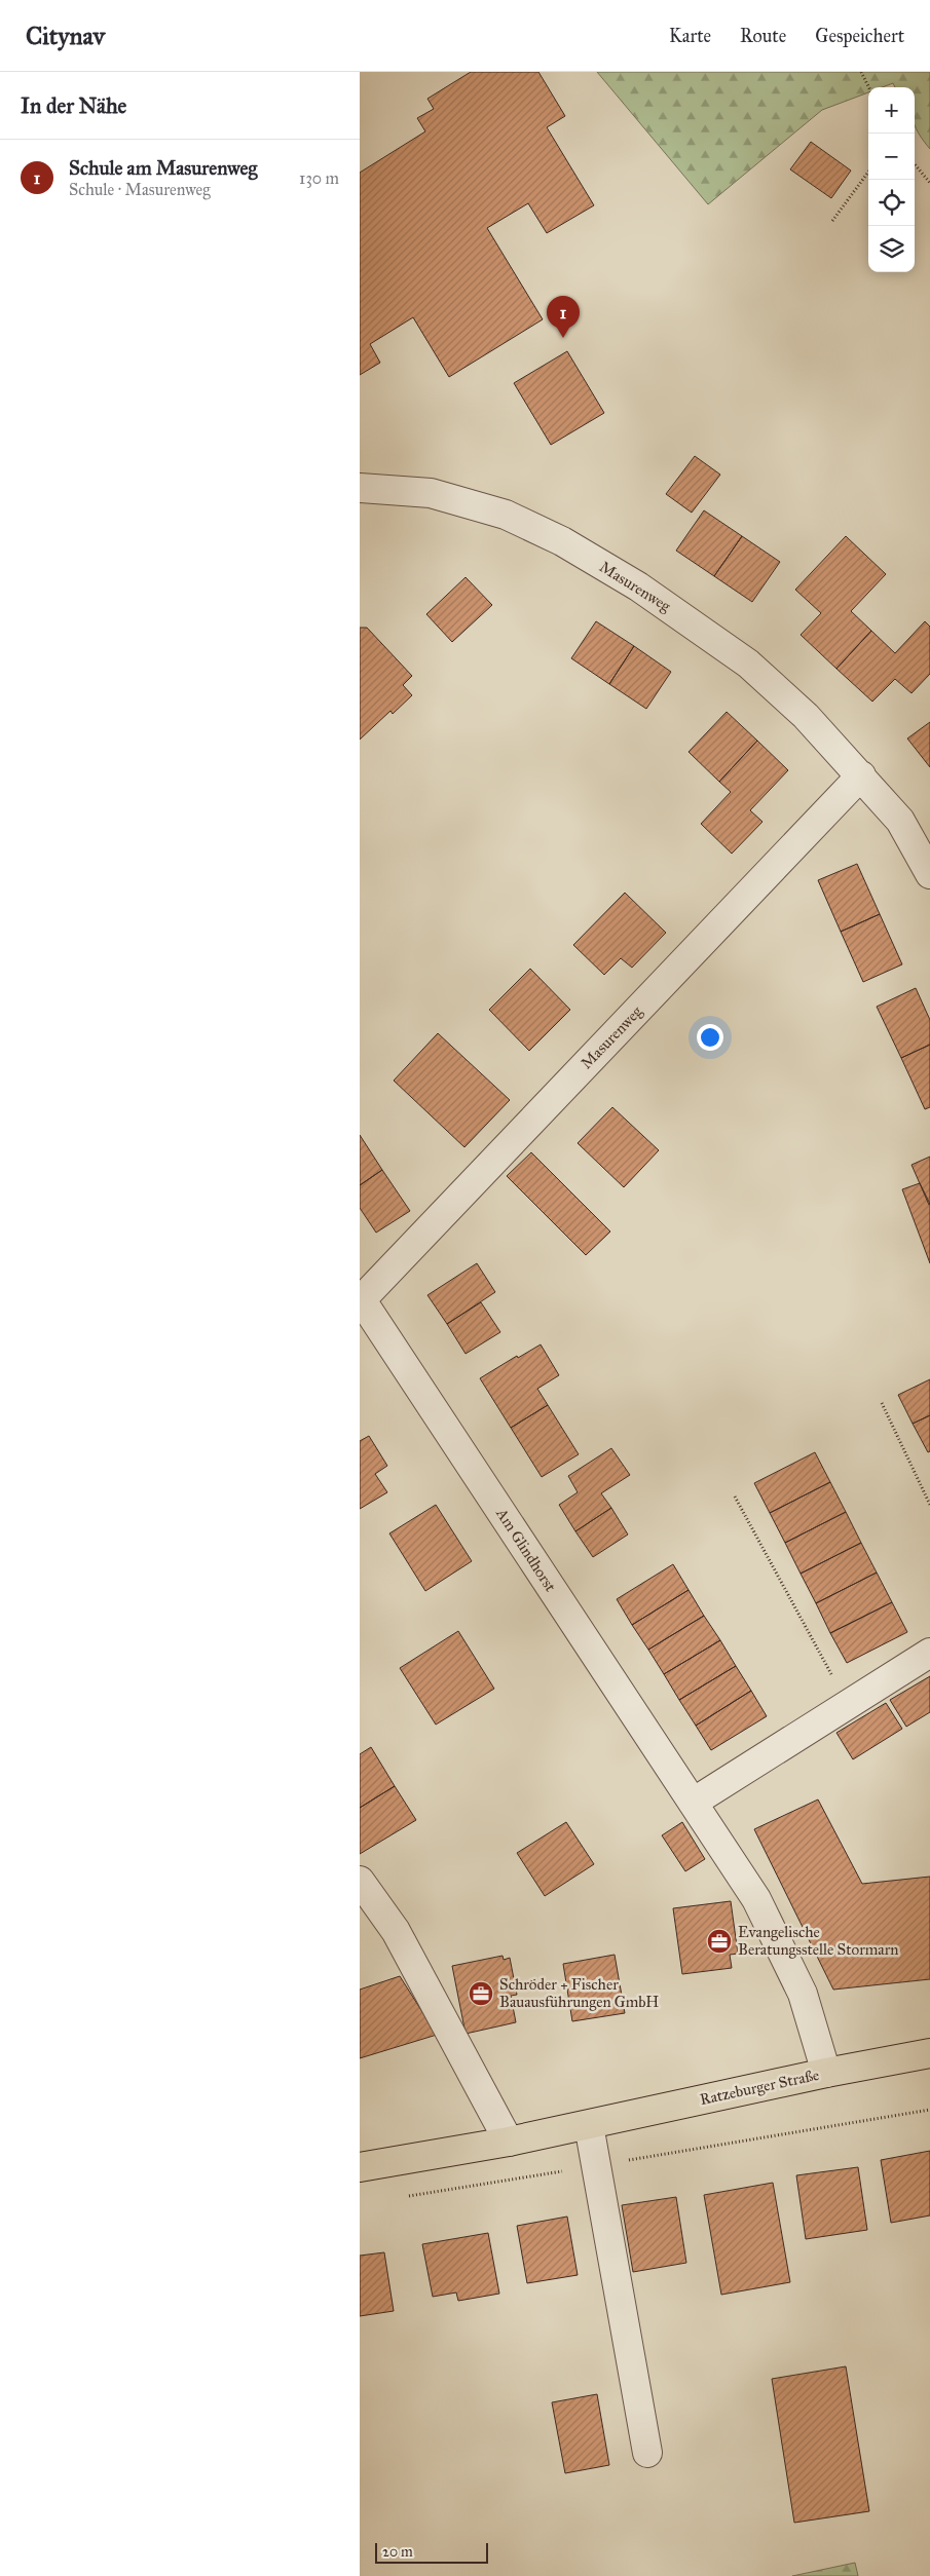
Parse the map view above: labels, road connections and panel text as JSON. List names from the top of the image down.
{
  "streets": {
    "main road": ["Ratzeburger Straße"],
    "street": ["Masurenweg", "Am Glindhorst"]
  },
  "crossings": [
    ["Masurenweg", "Am Glindhorst"],
    ["Am Glindhorst", "Ratzeburger Straße"]
  ],
  "places": {
    "office": ["Evangelische Beratungsstelle Stormarn", "Schröder + Fischer Bauausführungen GmbH"]
  },
  "scale_bar": "20 m",
  "page": {
    "header": "Citynav",
    "nav": ["Karte", "Route", "Gespeichert"],
    "heading": "In der Nähe",
    "map_buttons": ["+", "−"],
    "list": [
      {
        "mark": "1",
        "name": "Schule am Masurenweg",
        "note": "Schule · Masurenweg",
        "value": "130 m"
      }
    ],
    "pins": "1",
    "scale": "20 m"
  }
}
